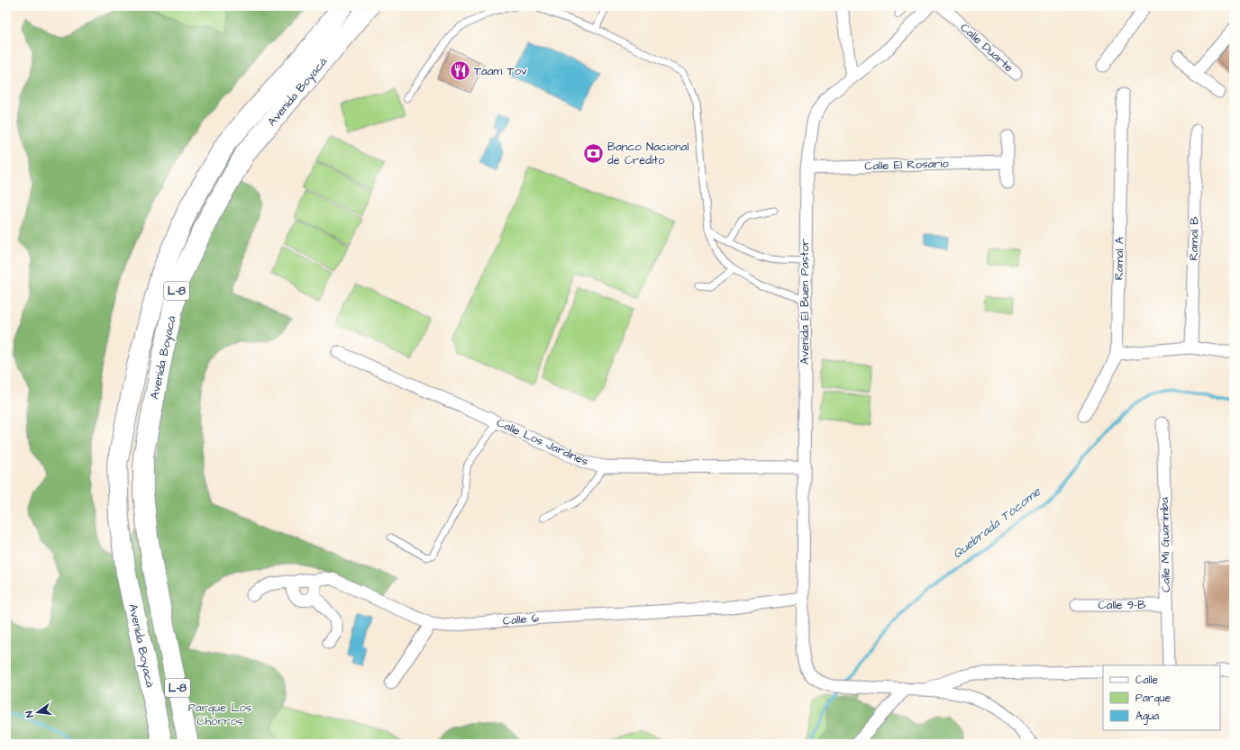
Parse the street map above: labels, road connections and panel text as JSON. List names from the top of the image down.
{
  "streets": {
    "highway": ["Avenida Boyacá", "L-8"],
    "street": [
      "Calle Duarte",
      "Calle El Rosario",
      "Ramal B",
      "Ramal A",
      "Avenida El Buen Pastor",
      "Calle Los Jardines",
      "Calle Mi Guarimba",
      "Calle 9-B",
      "Calle 6"
    ]
  },
  "crossings": [
    ["Calle El Rosario", "Avenida El Buen Pastor"],
    ["Avenida El Buen Pastor", "Calle Los Jardines"],
    ["Avenida El Buen Pastor", "Calle 6"],
    ["Calle Mi Guarimba", "Calle 9-B"]
  ],
  "water": ["Quebrada Tócome"],
  "parks": ["Parque Los Chorros"],
  "places": {
    "restaurant": ["Taam Tov"],
    "bank": ["Banco Nacional de Crédito"]
  },
  "legend": ["Calle", "Parque", "Agua"],
  "north": "left"
}
